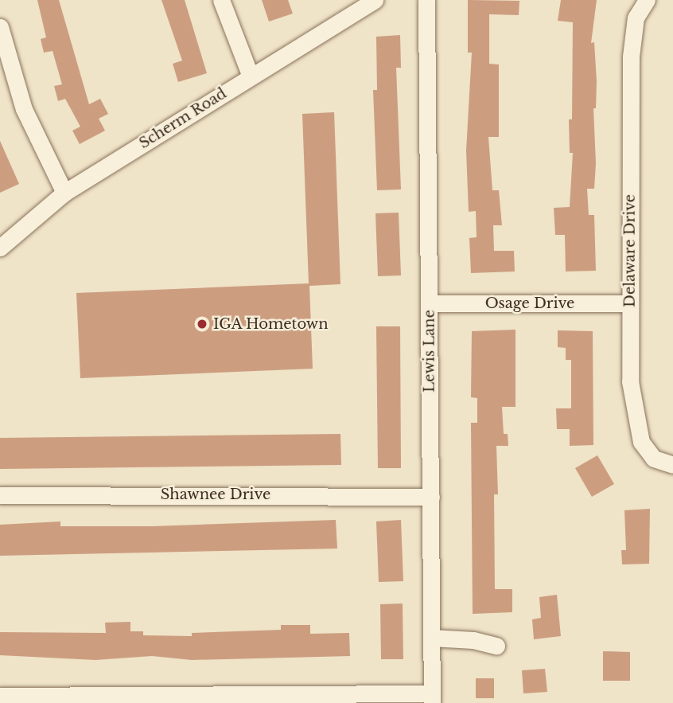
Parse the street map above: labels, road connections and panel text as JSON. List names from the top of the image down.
{
  "streets": {
    "street": [
      "Scherm Road",
      "Delaware Drive",
      "Osage Drive",
      "Lewis Lane",
      "Shawnee Drive"
    ]
  },
  "crossings": [
    ["Delaware Drive", "Osage Drive"],
    ["Osage Drive", "Lewis Lane"],
    ["Lewis Lane", "Shawnee Drive"]
  ],
  "places": ["IGA Hometown"]
}
